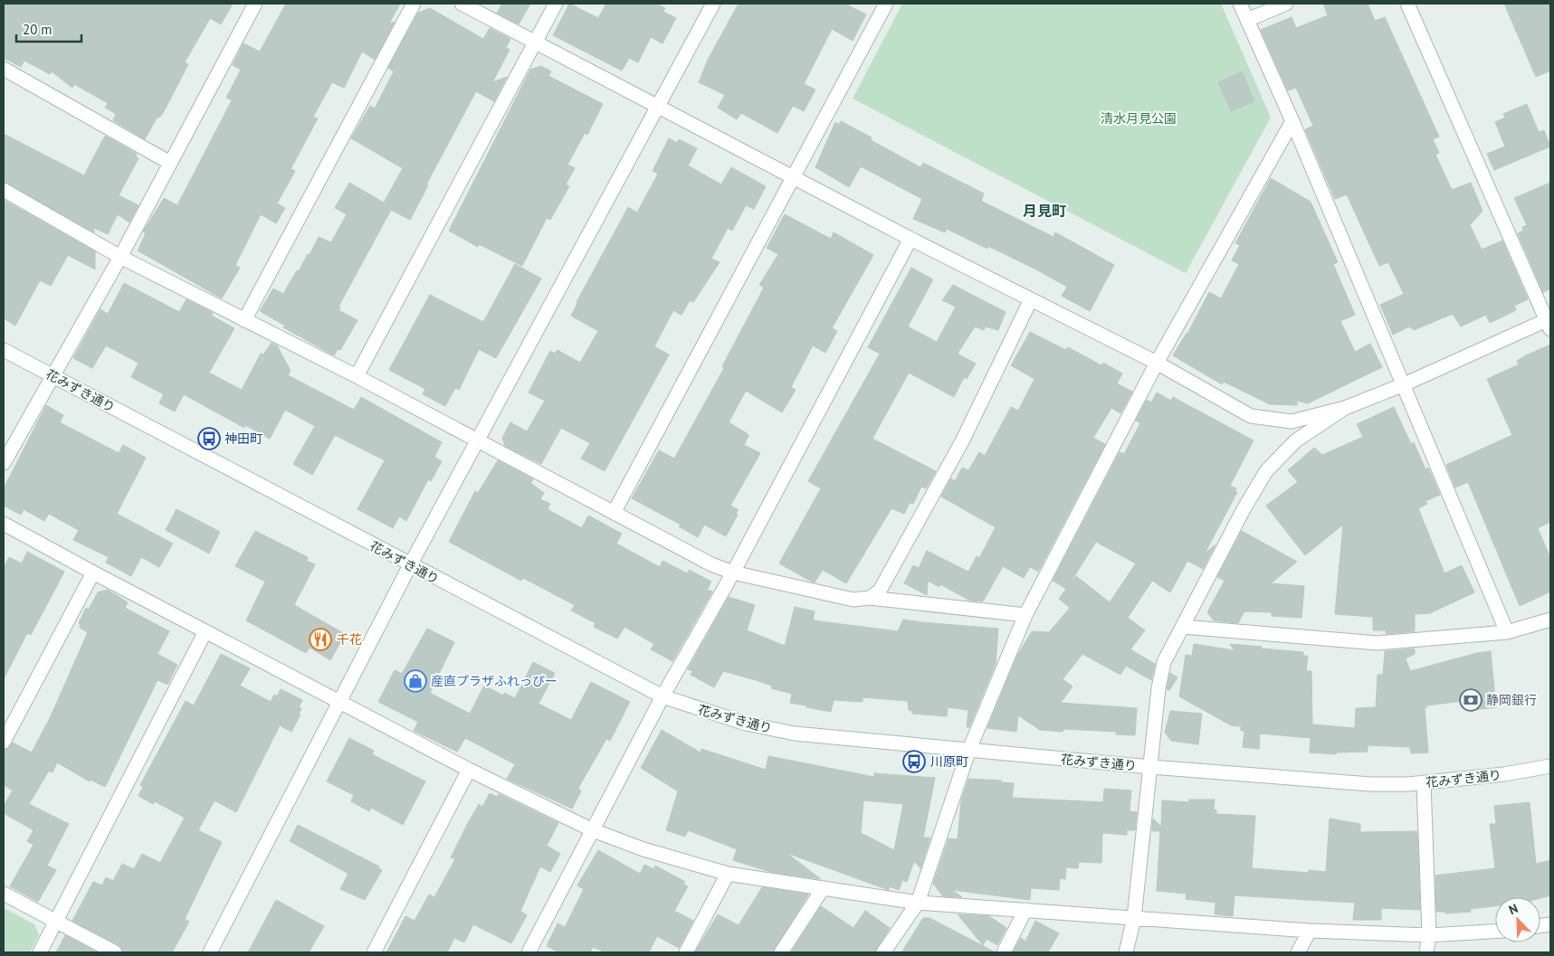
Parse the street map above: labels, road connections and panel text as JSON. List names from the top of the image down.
{
  "streets": {
    "street": ["花みずき通り"]
  },
  "districts": ["月見町"],
  "parks": ["清水月見公園"],
  "places": {
    "bus stop": ["神田町", "川原町"],
    "restaurant": ["千花"],
    "shop": ["産直プラザふれっぴー"],
    "bank": ["静岡銀行"]
  },
  "scale_bar": "20 m",
  "north": "top left"
}
